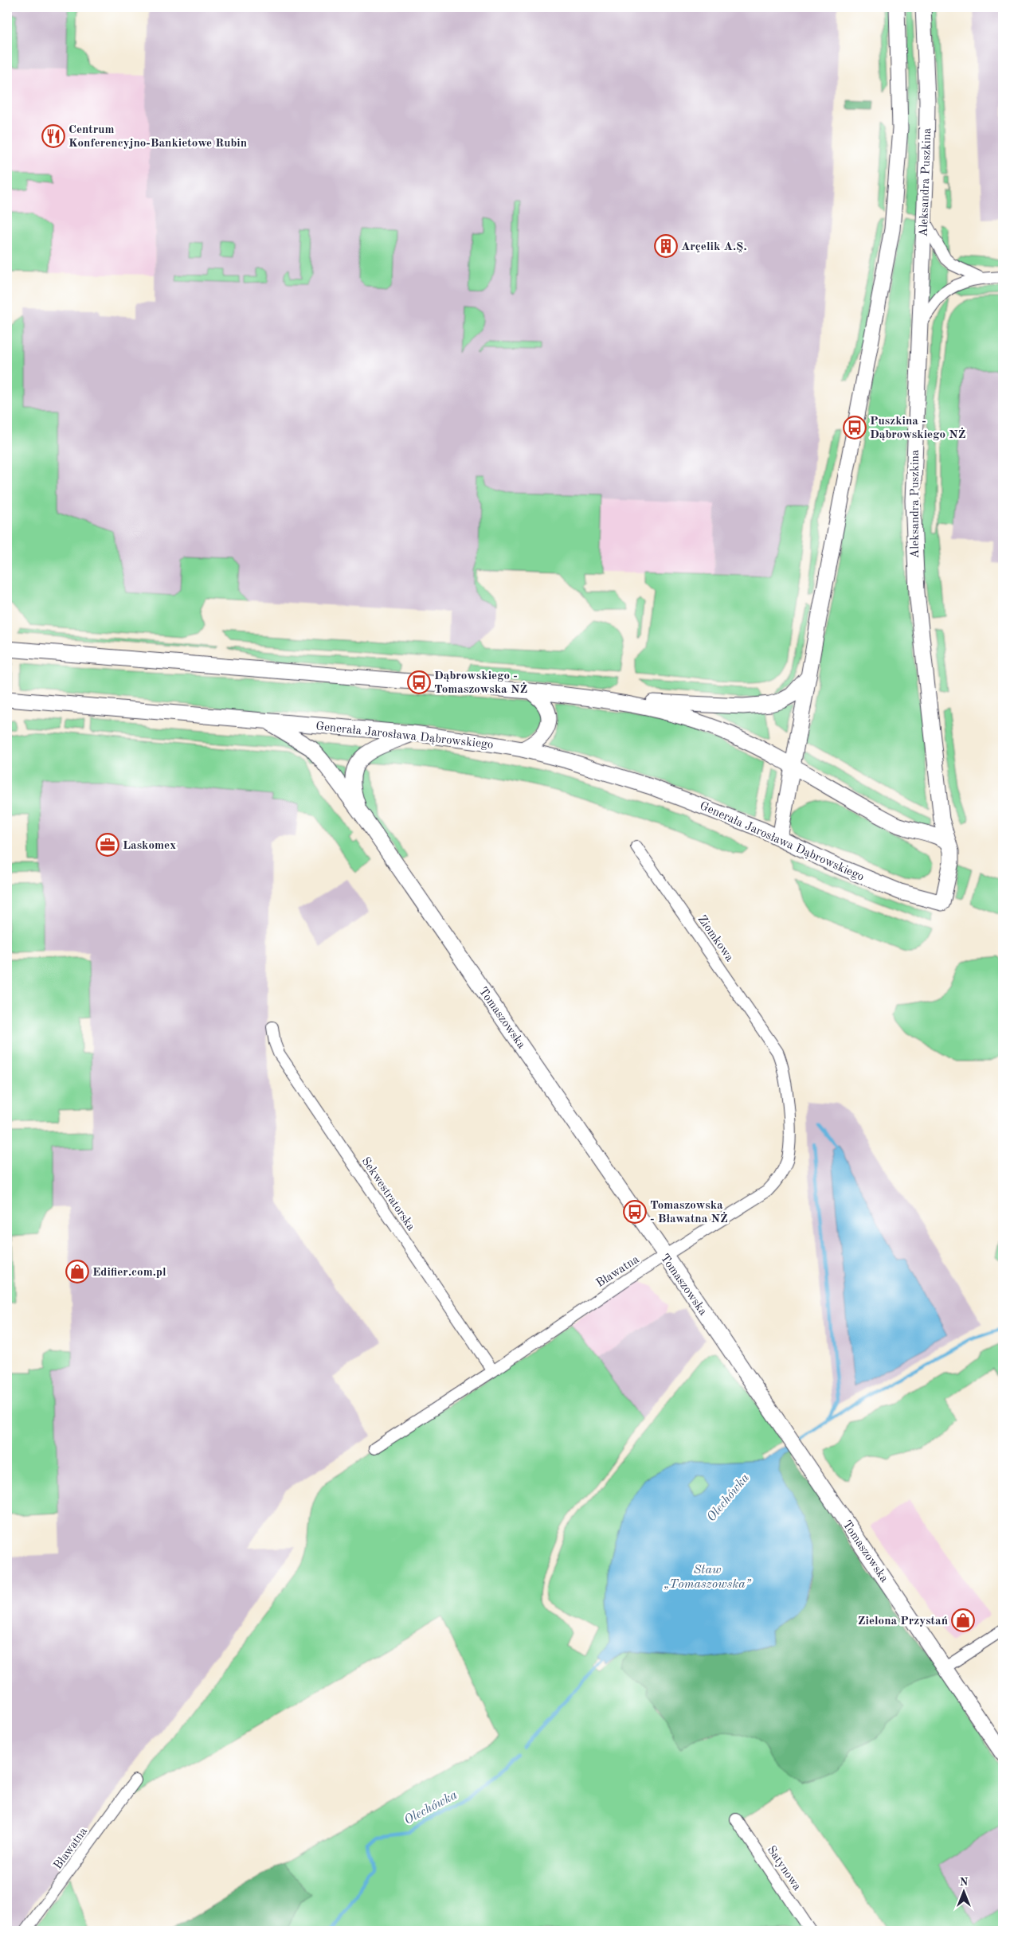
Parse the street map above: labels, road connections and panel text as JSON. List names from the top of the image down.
{
  "streets": {
    "main road": ["Aleksandra Puszkina", "Generała Jarosława Dąbrowskiego", "Tomaszowska"],
    "street": [
      "Ziomkowa",
      "Sekwestratorska",
      "Bławatna",
      "Satynowa"
    ]
  },
  "crossings": [
    ["Aleksandra Puszkina", "Generała Jarosława Dąbrowskiego"],
    ["Generała Jarosława Dąbrowskiego", "Tomaszowska"],
    ["Ziomkowa", "Bławatna"],
    ["Tomaszowska", "Bławatna"],
    ["Sekwestratorska", "Bławatna"]
  ],
  "water": ["Olechówka", "Staw „Tomaszowska”"],
  "places": {
    "restaurant": ["Centrum Konferencyjno-Bankietowe Rubin"],
    "building": ["Arçelik A.Ş."],
    "bus stop": ["Puszkina - Dąbrowskiego NŻ", "Dąbrowskiego - Tomaszowska NŻ", "Tomaszowska - Bławatna NŻ"],
    "office": ["Laskomex"],
    "shop": ["Edifier.com.pl", "Zielona Przystań"]
  },
  "north": "top"
}
